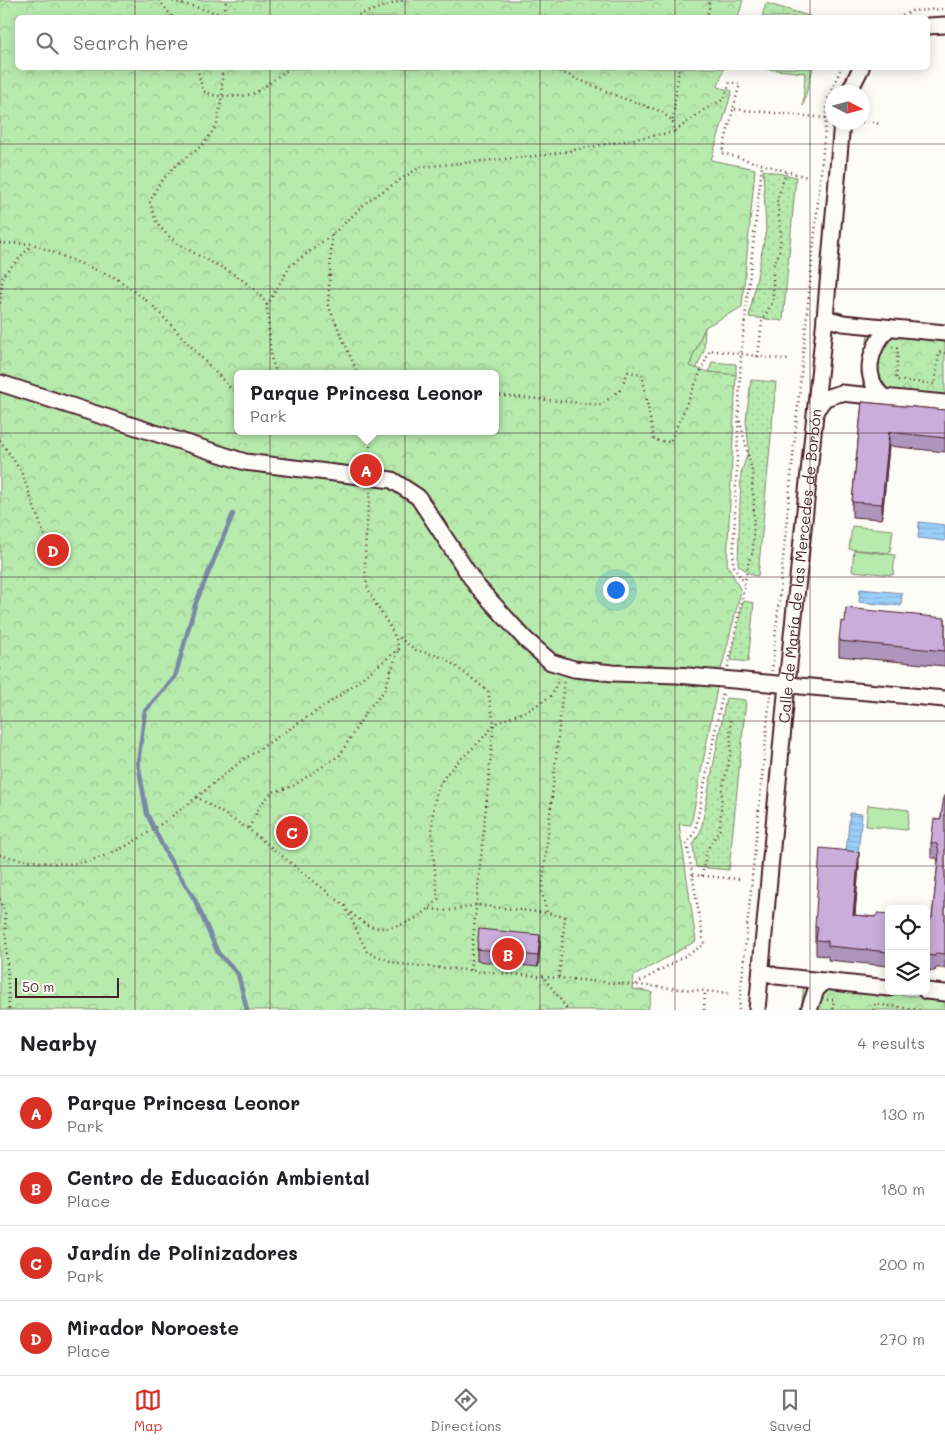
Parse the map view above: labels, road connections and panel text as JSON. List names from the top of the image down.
{
  "streets": {
    "street": ["Calle de María de las Mercedes de Borbón"]
  },
  "scale_bar": "50 m",
  "north": "right",
  "page": {
    "search": "Search here",
    "popup": ["Parque Princesa Leonor", "Park"],
    "pins": [
      "A",
      "D",
      "C",
      "B"
    ],
    "scale": "50 m",
    "heading": ["Nearby", "4 results"],
    "list": [
      {
        "mark": "A",
        "name": "Parque Princesa Leonor",
        "note": "Park",
        "value": "130 m"
      },
      {
        "mark": "B",
        "name": "Centro de Educación Ambiental",
        "note": "Place",
        "value": "180 m"
      },
      {
        "mark": "C",
        "name": "Jardín de Polinizadores",
        "note": "Park",
        "value": "200 m"
      },
      {
        "mark": "D",
        "name": "Mirador Noroeste",
        "note": "Place",
        "value": "270 m"
      }
    ],
    "nav": ["Map", "Directions", "Saved"]
  }
}
